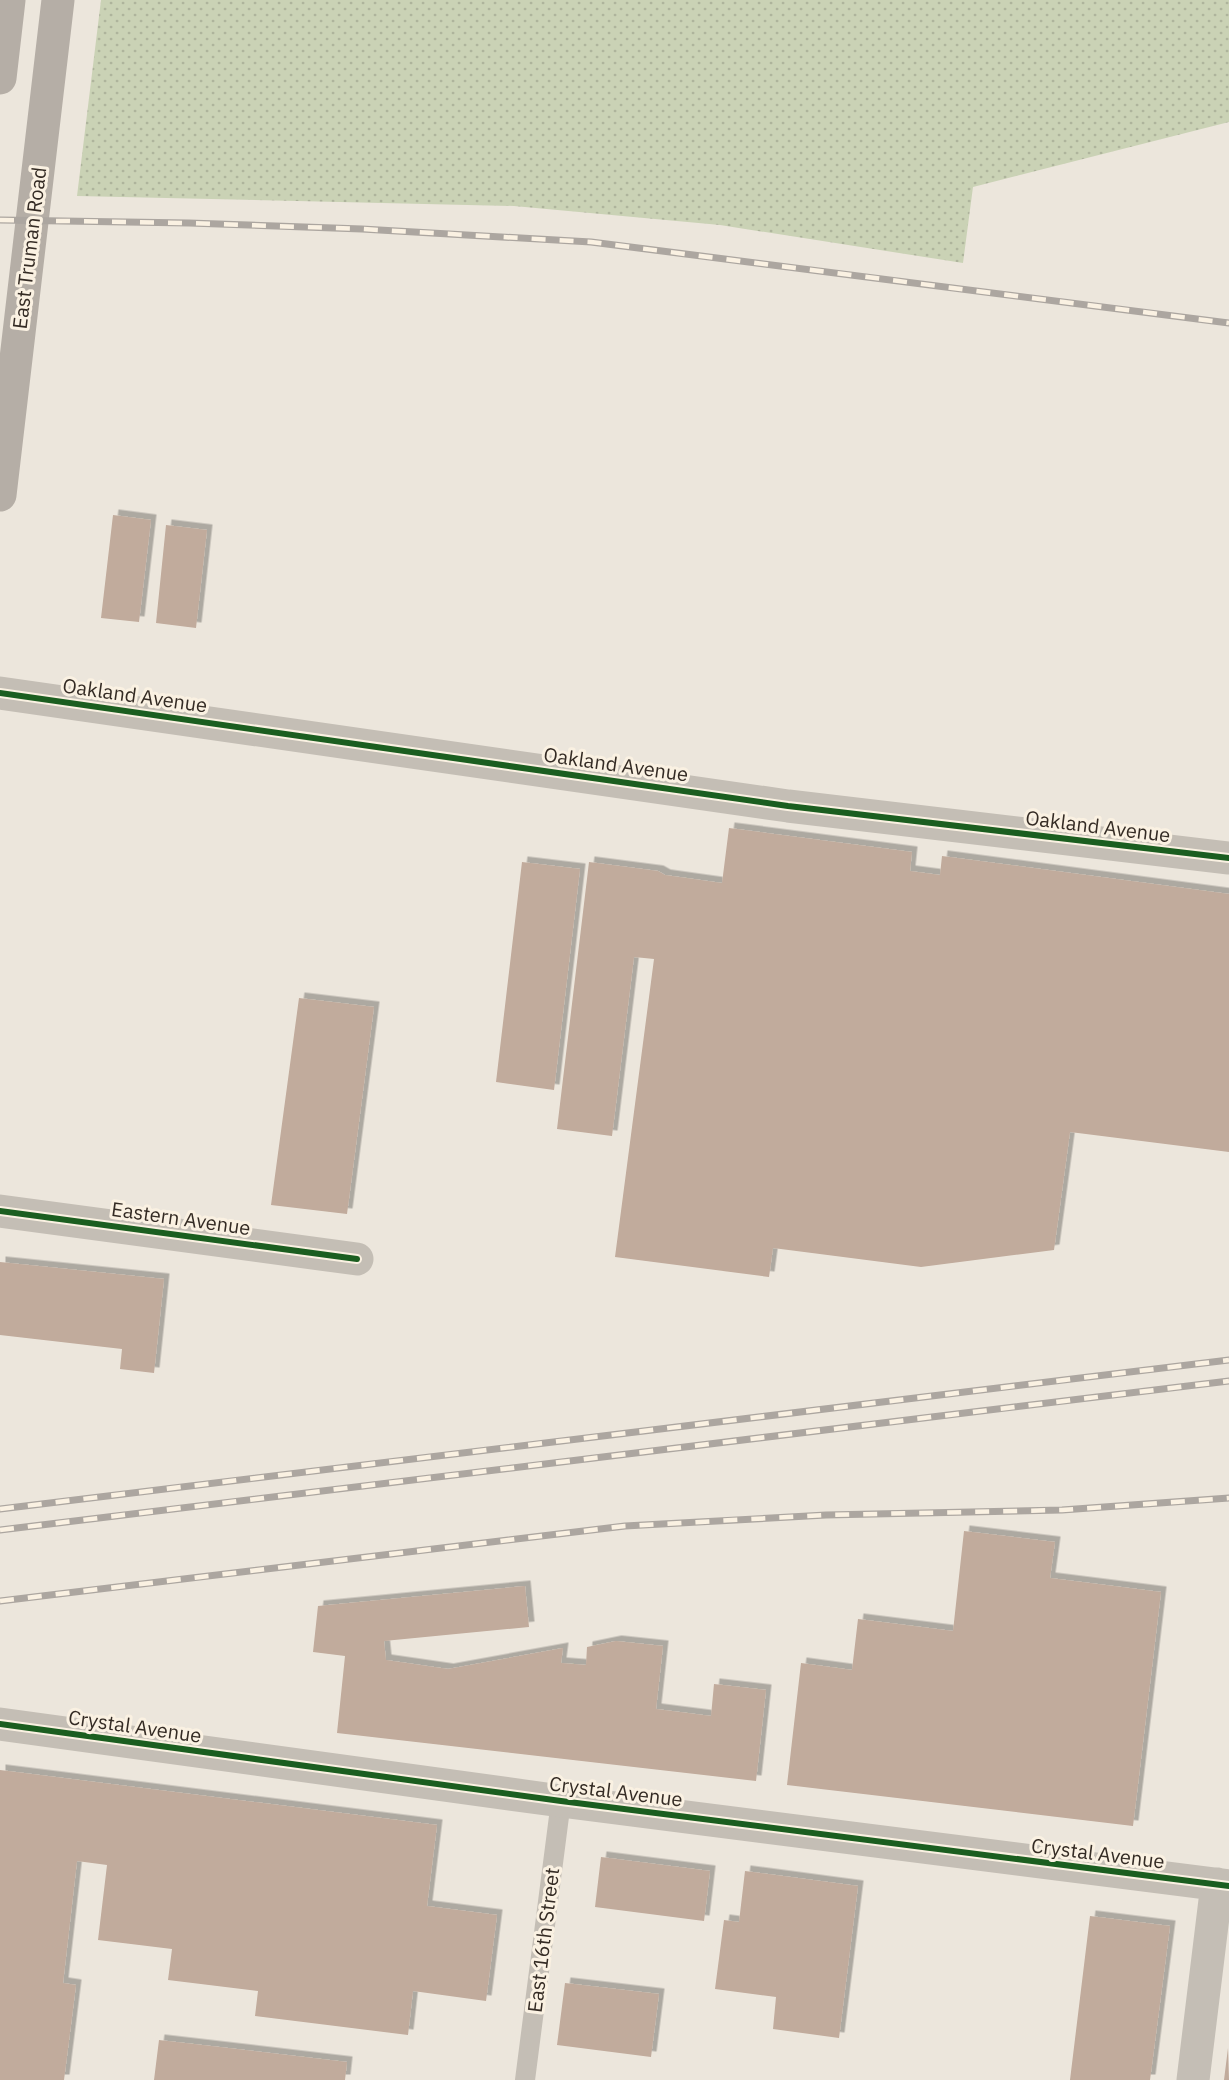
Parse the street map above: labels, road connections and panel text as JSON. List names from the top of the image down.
{
  "streets": {
    "main road": ["East Truman Road"],
    "street": ["Oakland Avenue", "Eastern Avenue", "Crystal Avenue"],
    "lane": ["East 16th Street"]
  },
  "crossings": [
    ["Crystal Avenue", "East 16th Street"]
  ]
}
